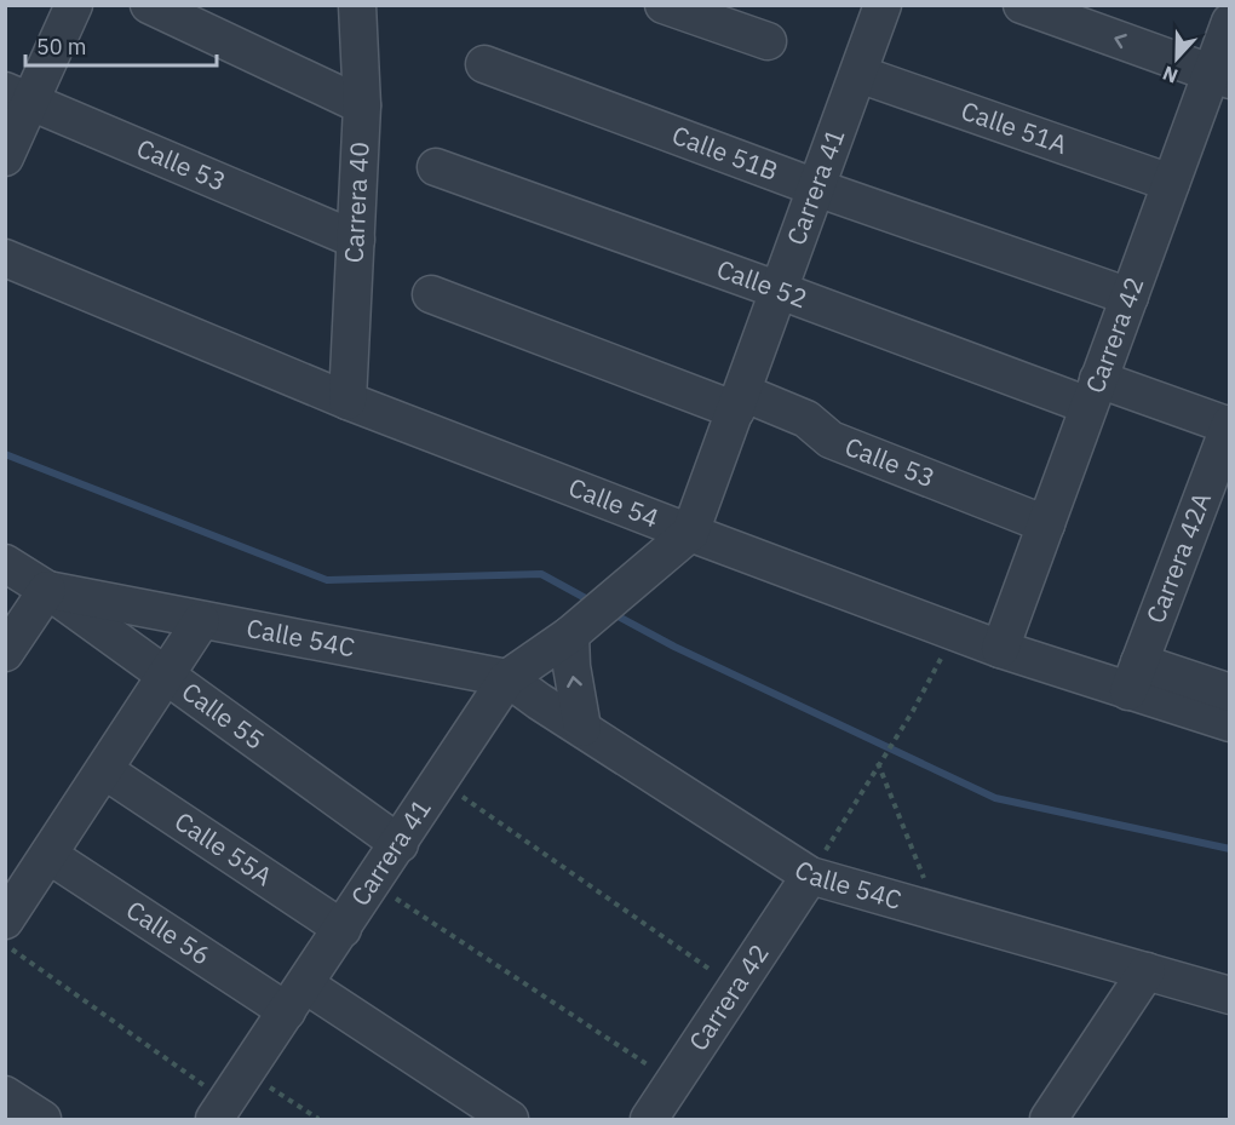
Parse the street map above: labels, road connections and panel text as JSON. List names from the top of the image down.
{
  "streets": {
    "street": [
      "Calle 51A",
      "Calle 51B",
      "Calle 53",
      "Carrera 41",
      "Carrera 40",
      "Calle 52",
      "Carrera 42",
      "Calle 54",
      "Carrera 42A",
      "Calle 54C",
      "Calle 55",
      "Calle 55A",
      "Calle 56"
    ]
  },
  "crossings": [
    ["Calle 51A", "Carrera 41"],
    ["Calle 51A", "Carrera 42"],
    ["Calle 51B", "Carrera 41"],
    ["Calle 51B", "Carrera 42"],
    ["Calle 53", "Carrera 41"],
    ["Calle 53", "Carrera 40"],
    ["Calle 53", "Carrera 42"],
    ["Carrera 41", "Calle 52"],
    ["Carrera 41", "Calle 54"],
    ["Carrera 41", "Calle 54C"],
    ["Carrera 41", "Calle 55"],
    ["Carrera 41", "Calle 55A"],
    ["Carrera 41", "Calle 56"],
    ["Carrera 40", "Calle 54"],
    ["Calle 52", "Carrera 42"],
    ["Carrera 42", "Calle 54"],
    ["Carrera 42", "Calle 54C"],
    ["Calle 54", "Carrera 42A"],
    ["Calle 54C", "Calle 55"]
  ],
  "scale_bar": "50 m",
  "north": "bottom"
}
